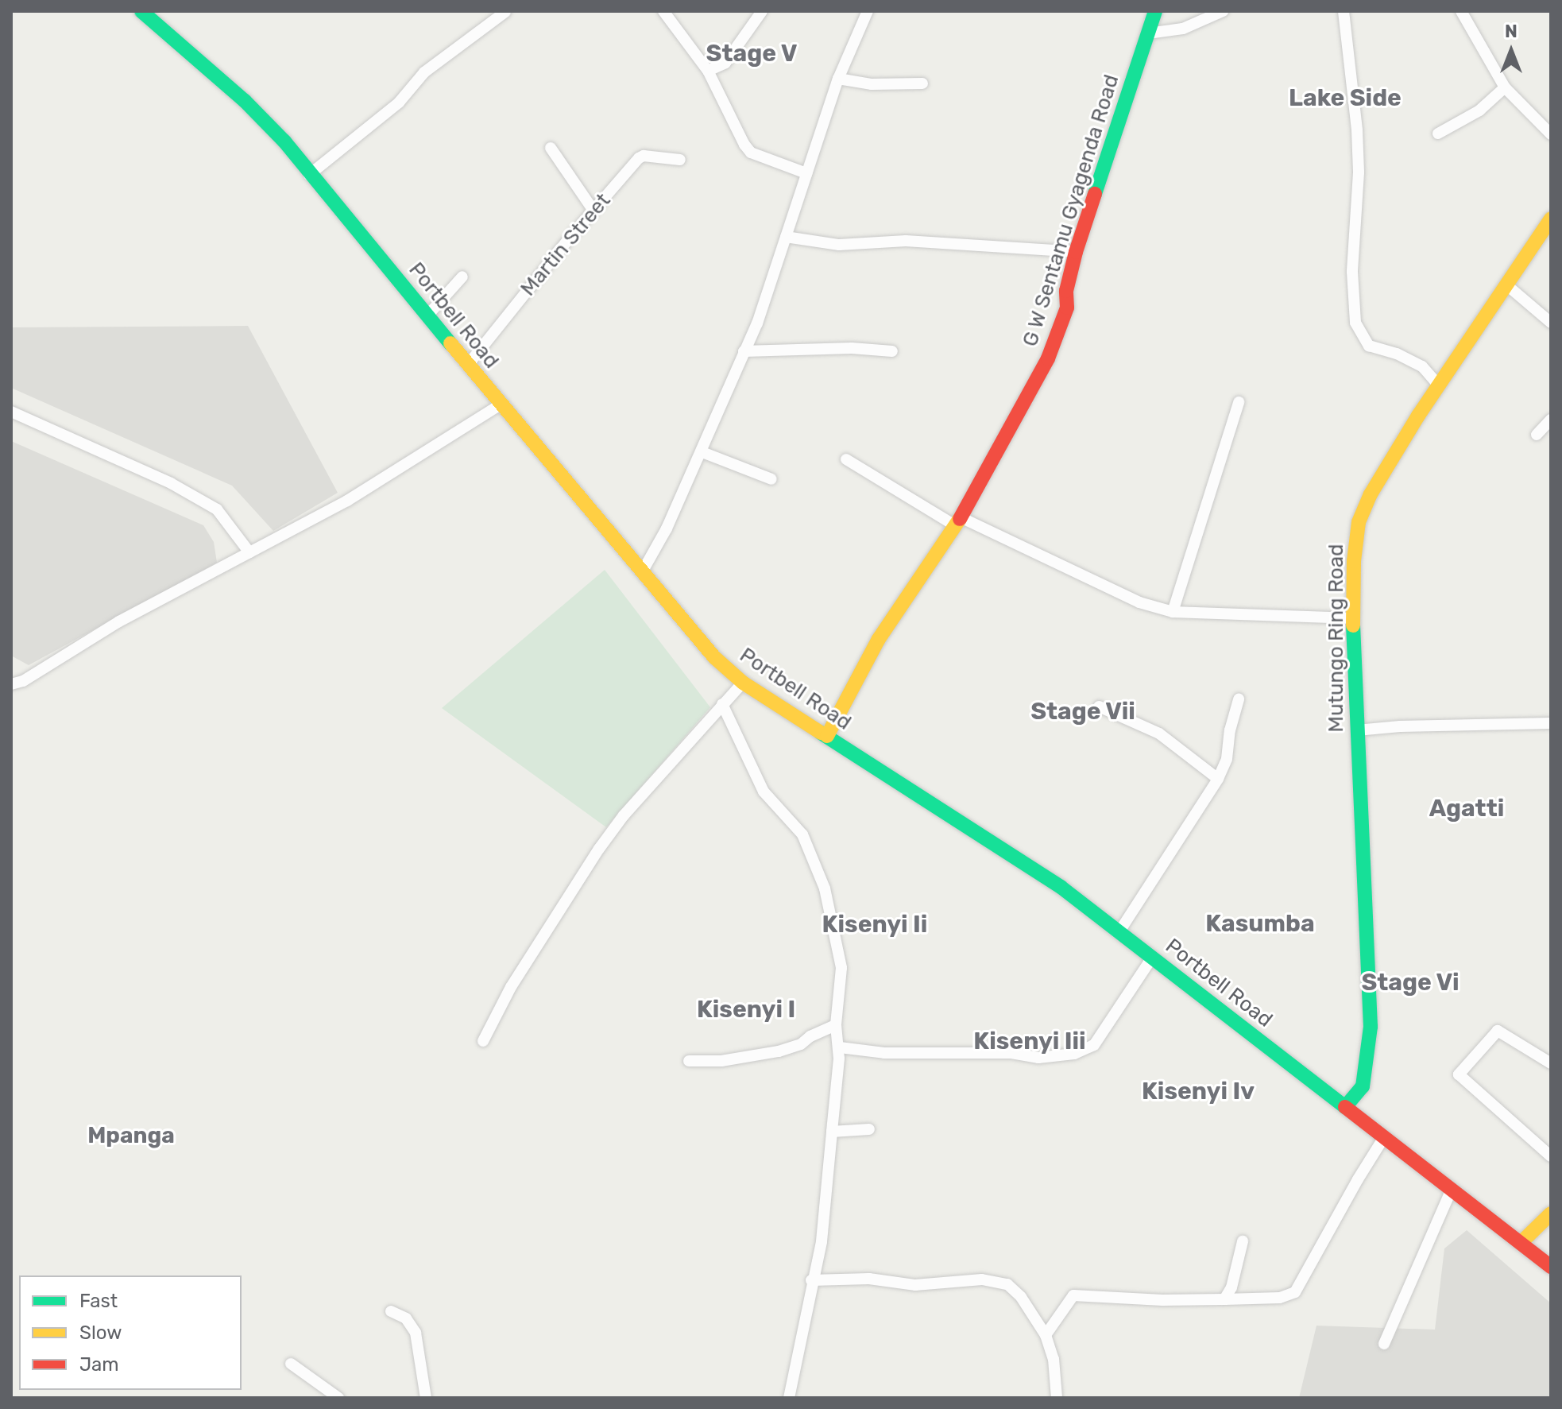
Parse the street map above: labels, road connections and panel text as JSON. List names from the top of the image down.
{
  "streets": {
    "main road": ["G W Sentamu Gyagenda Road", "Portbell Road", "Mutungo Ring Road"],
    "street": ["Martin Street"]
  },
  "crossings": [
    ["G W Sentamu Gyagenda Road", "Portbell Road"],
    ["Martin Street", "Portbell Road"],
    ["Portbell Road", "Mutungo Ring Road"]
  ],
  "districts": [
    "Stage V",
    "Lake Side",
    "Stage Vii",
    "Agatti",
    "Kasumba",
    "Kisenyi Ii",
    "Stage Vi",
    "Kisenyi I",
    "Kisenyi Iii",
    "Kisenyi Iv",
    "Mpanga"
  ],
  "legend": ["Fast", "Slow", "Jam"],
  "north": "top"
}
